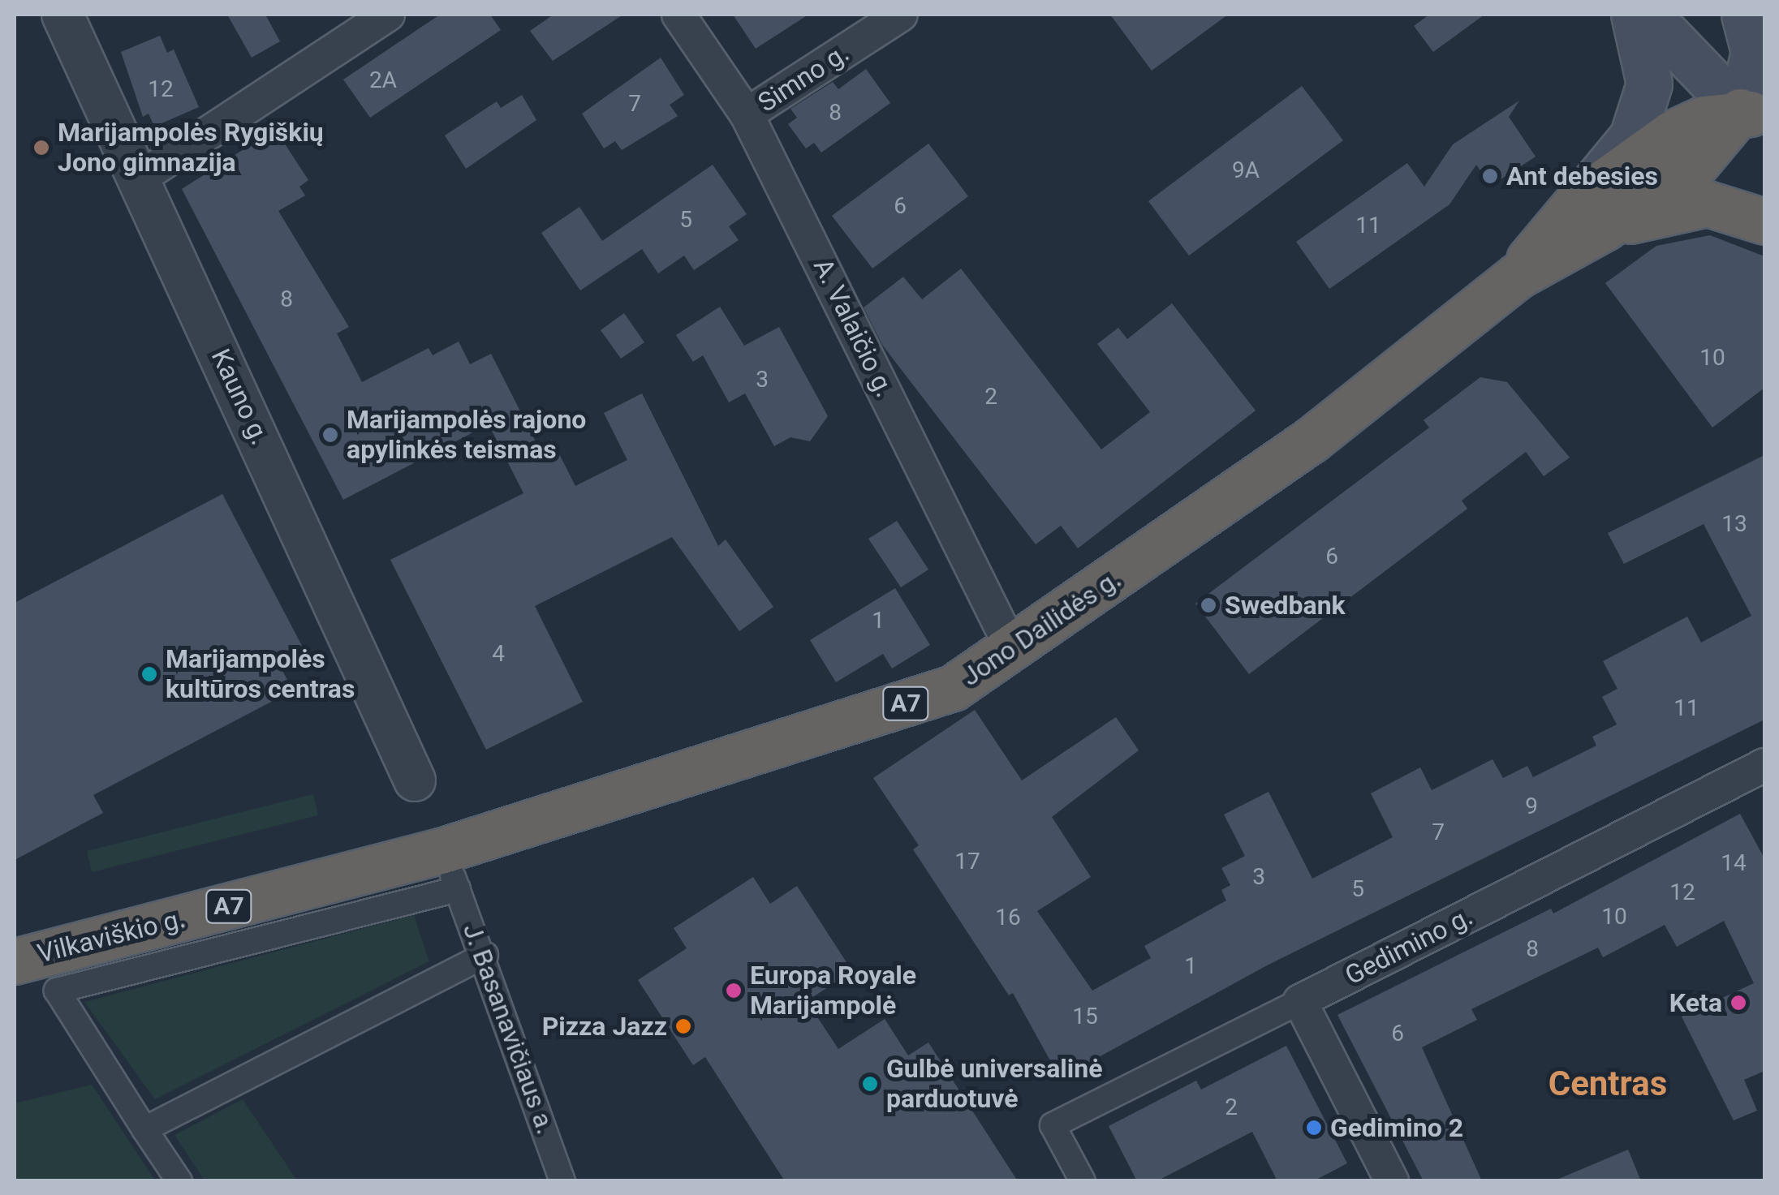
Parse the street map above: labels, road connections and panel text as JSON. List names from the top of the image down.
{
  "streets": {
    "highway": ["Jono Dailidės g.", "A7", "Vilkaviškio g."],
    "street": [
      "Simno g.",
      "A. Valaičio g.",
      "Kauno g.",
      "Gedimino g.",
      "J. Basanavičiaus a."
    ]
  },
  "crossings": [
    ["Simno g.", "A. Valaičio g."],
    ["A. Valaičio g.", "Jono Dailidės g."],
    ["Jono Dailidės g.", "Vilkaviškio g."],
    ["Jono Dailidės g.", "J. Basanavičiaus a."],
    ["Vilkaviškio g.", "J. Basanavičiaus a."]
  ],
  "districts": ["Centras"],
  "places": [
    "Marijampolės Rygiškių Jono gimnazija",
    "Ant debesies",
    "Marijampolės rajono apylinkės teismas",
    "Swedbank",
    "Marijampolės kultūros centras",
    "Europa Royale Marijampolė",
    "Keta",
    "Pizza Jazz",
    "Gulbė universalinė parduotuvė",
    "Gedimino 2"
  ],
  "house_numbers": [
    "2A",
    "12",
    "7",
    "8",
    "9A",
    "6",
    "5",
    "11",
    "8",
    "10",
    "3",
    "2",
    "13",
    "6",
    "1",
    "4",
    "11",
    "9",
    "7",
    "17",
    "14",
    "3",
    "5",
    "12",
    "10",
    "16",
    "8",
    "1",
    "15",
    "6",
    "2"
  ]
}
